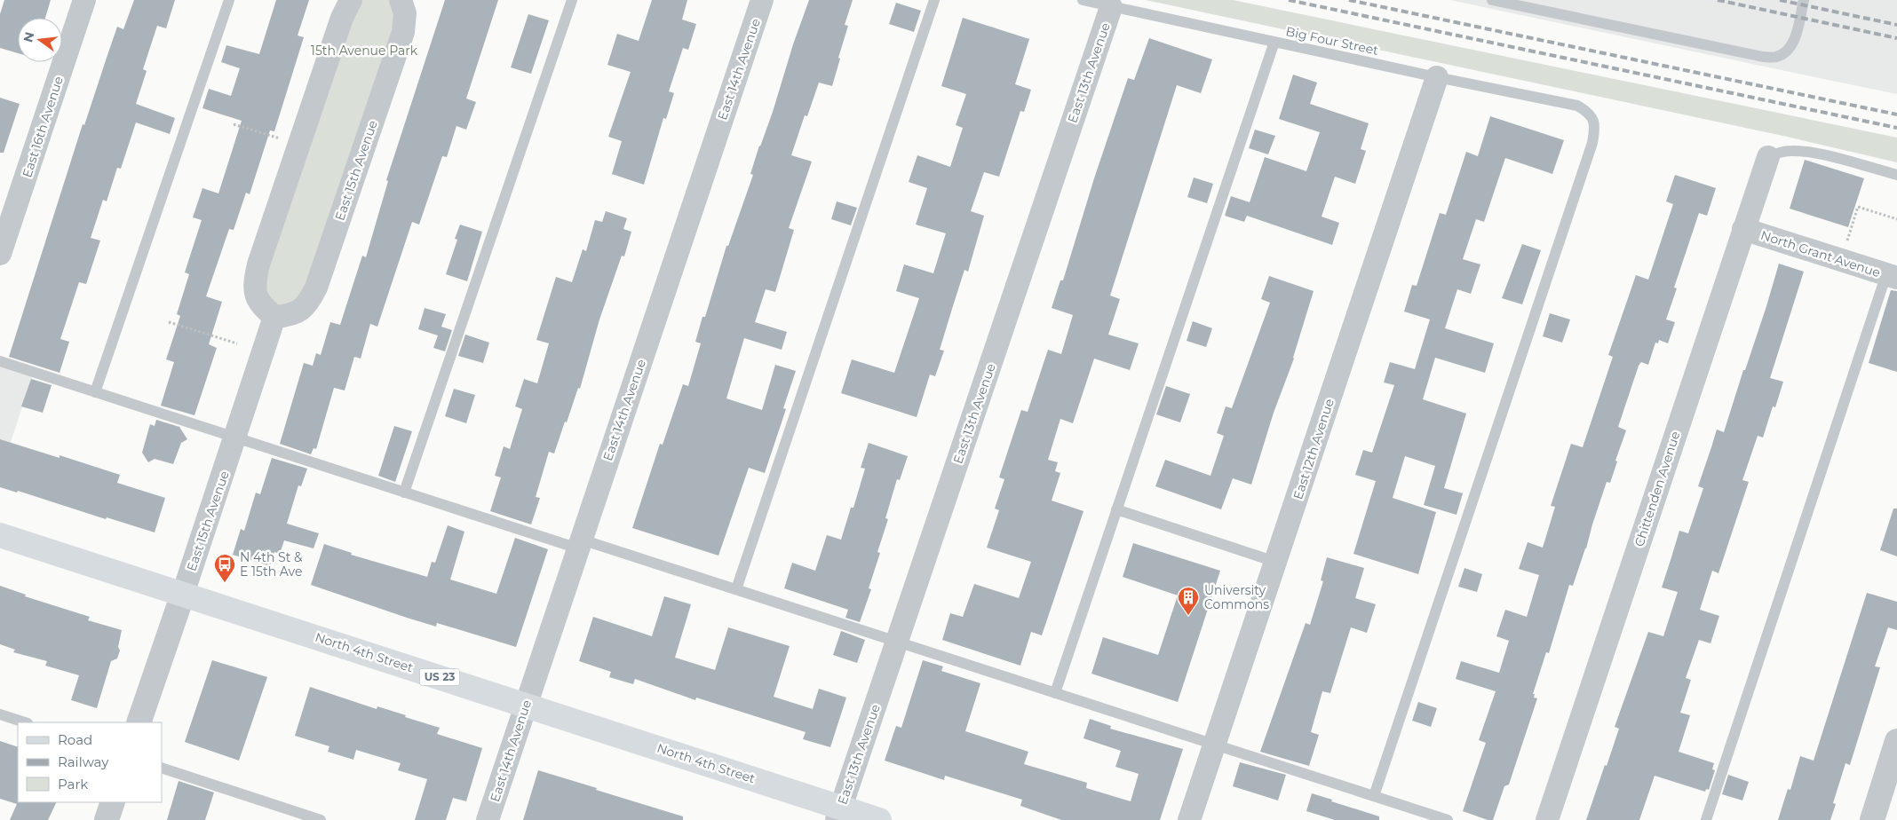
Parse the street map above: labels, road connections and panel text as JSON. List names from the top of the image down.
{
  "streets": {
    "main road": ["North 4th Street", "US 23"],
    "street": [
      "East 14th Avenue",
      "East 13th Avenue",
      "East 16th Avenue",
      "East 15th Avenue",
      "North Grant Avenue",
      "East 12th Avenue",
      "Chittenden Avenue"
    ],
    "lane": ["Big Four Street"]
  },
  "crossings": [
    ["Big Four Street", "East 13th Avenue"],
    ["Big Four Street", "East 12th Avenue"],
    ["East 14th Avenue", "North 4th Street"],
    ["East 13th Avenue", "North 4th Street"],
    ["East 15th Avenue", "North 4th Street"],
    ["North Grant Avenue", "Chittenden Avenue"]
  ],
  "parks": ["15th Avenue Park"],
  "places": {
    "bus stop": ["N 4th St & E 15th Ave"],
    "building": ["University Commons"]
  },
  "legend": ["Road", "Railway", "Park"],
  "north": "left"
}
